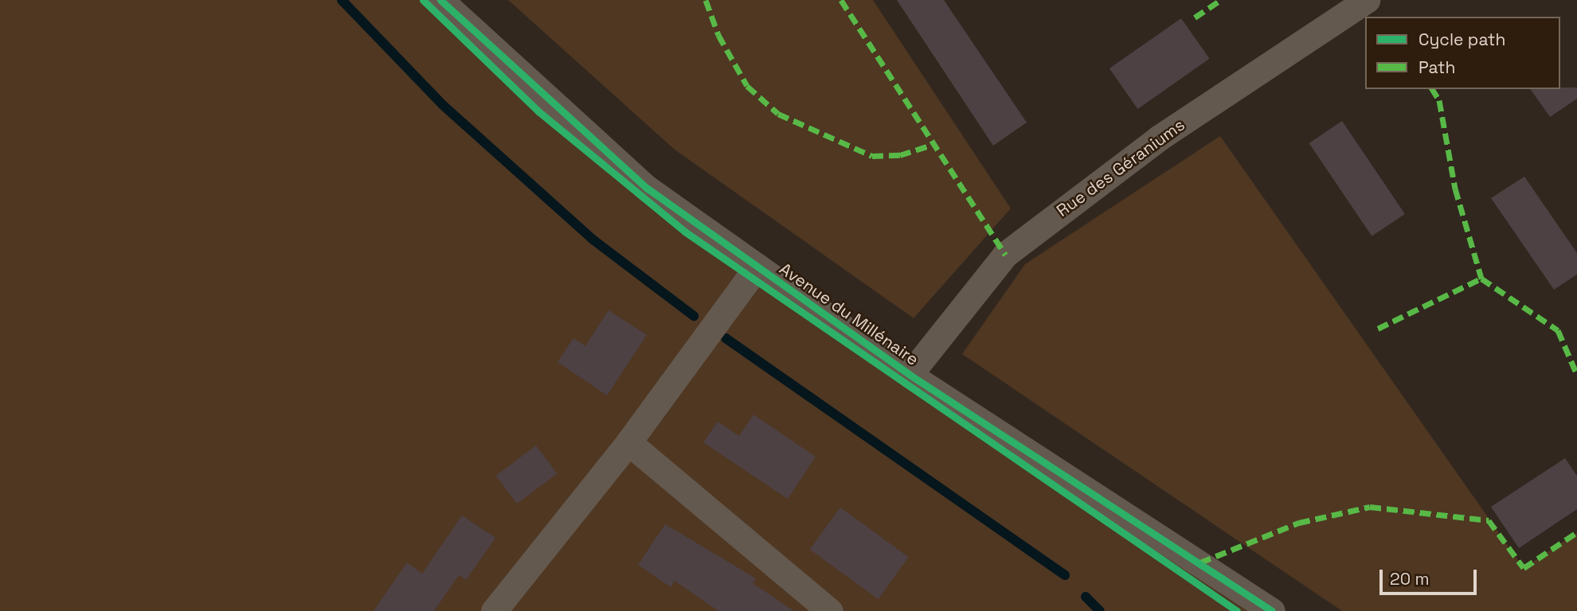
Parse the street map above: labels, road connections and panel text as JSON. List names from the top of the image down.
{
  "streets": {
    "street": ["Rue des Géraniums", "Avenue du Millénaire"]
  },
  "crossings": [
    ["Rue des Géraniums", "Avenue du Millénaire"]
  ],
  "legend": ["Cycle path", "Path"],
  "scale_bar": "20 m"
}
